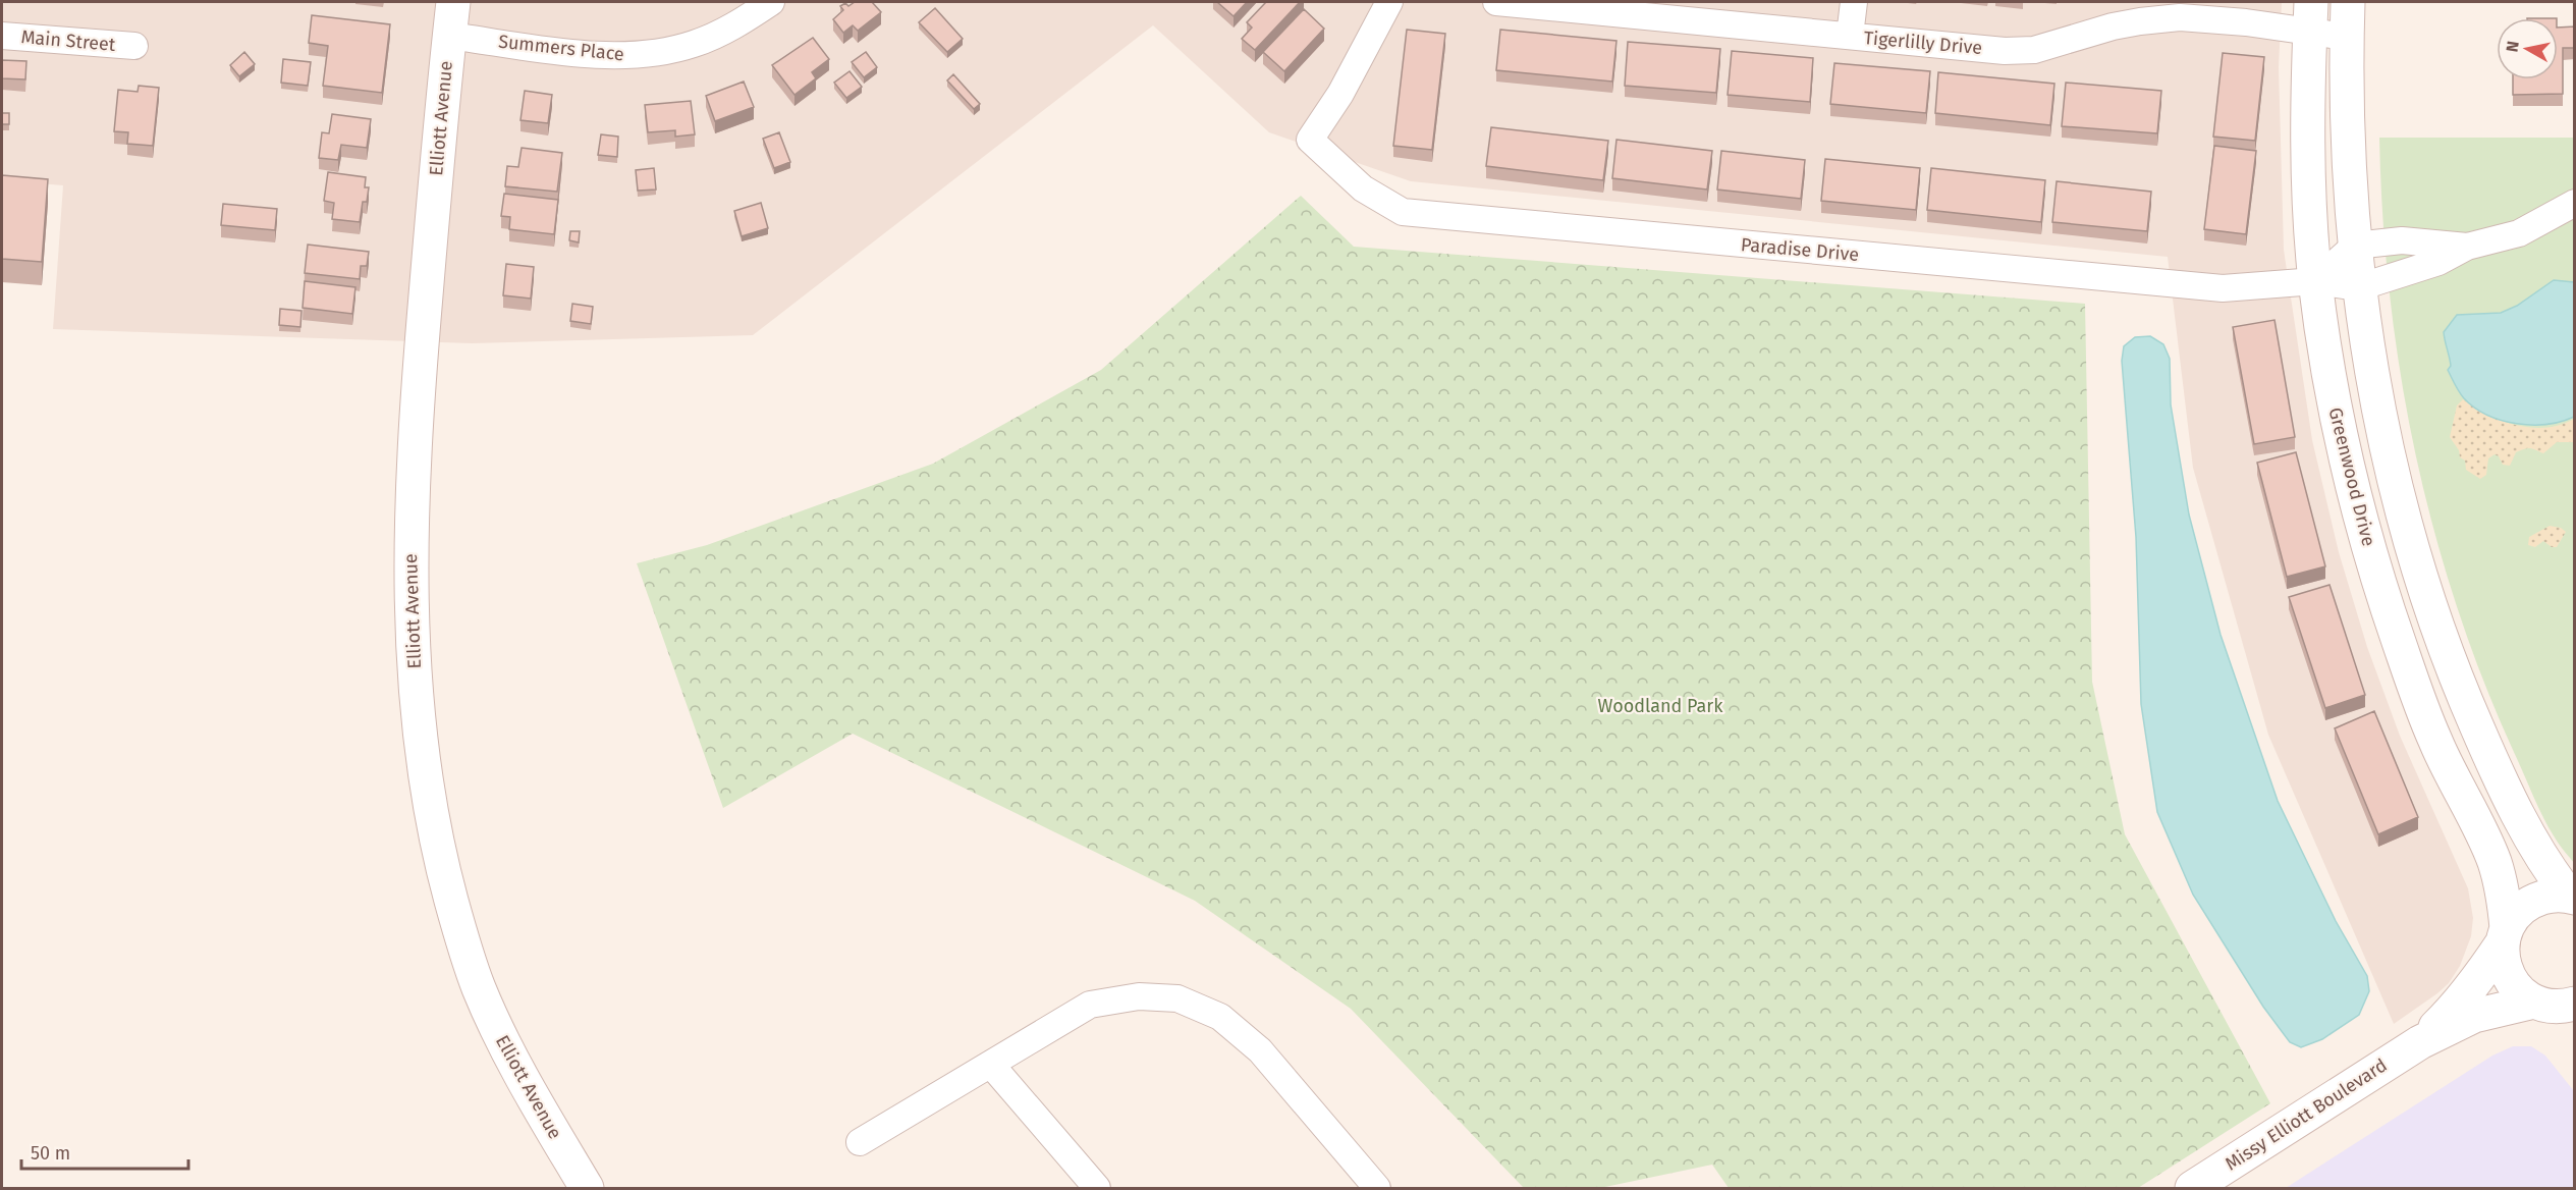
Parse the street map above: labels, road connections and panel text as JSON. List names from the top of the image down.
{
  "streets": {
    "street": [
      "Main Street",
      "Tigerlilly Drive",
      "Summers Place",
      "Elliott Avenue",
      "Paradise Drive",
      "Greenwood Drive",
      "Missy Elliott Boulevard"
    ]
  },
  "crossings": [
    ["Tigerlilly Drive", "Greenwood Drive"],
    ["Summers Place", "Elliott Avenue"],
    ["Paradise Drive", "Greenwood Drive"],
    ["Greenwood Drive", "Missy Elliott Boulevard"]
  ],
  "parks": ["Woodland Park"],
  "scale_bar": "50 m",
  "north": "left"
}
